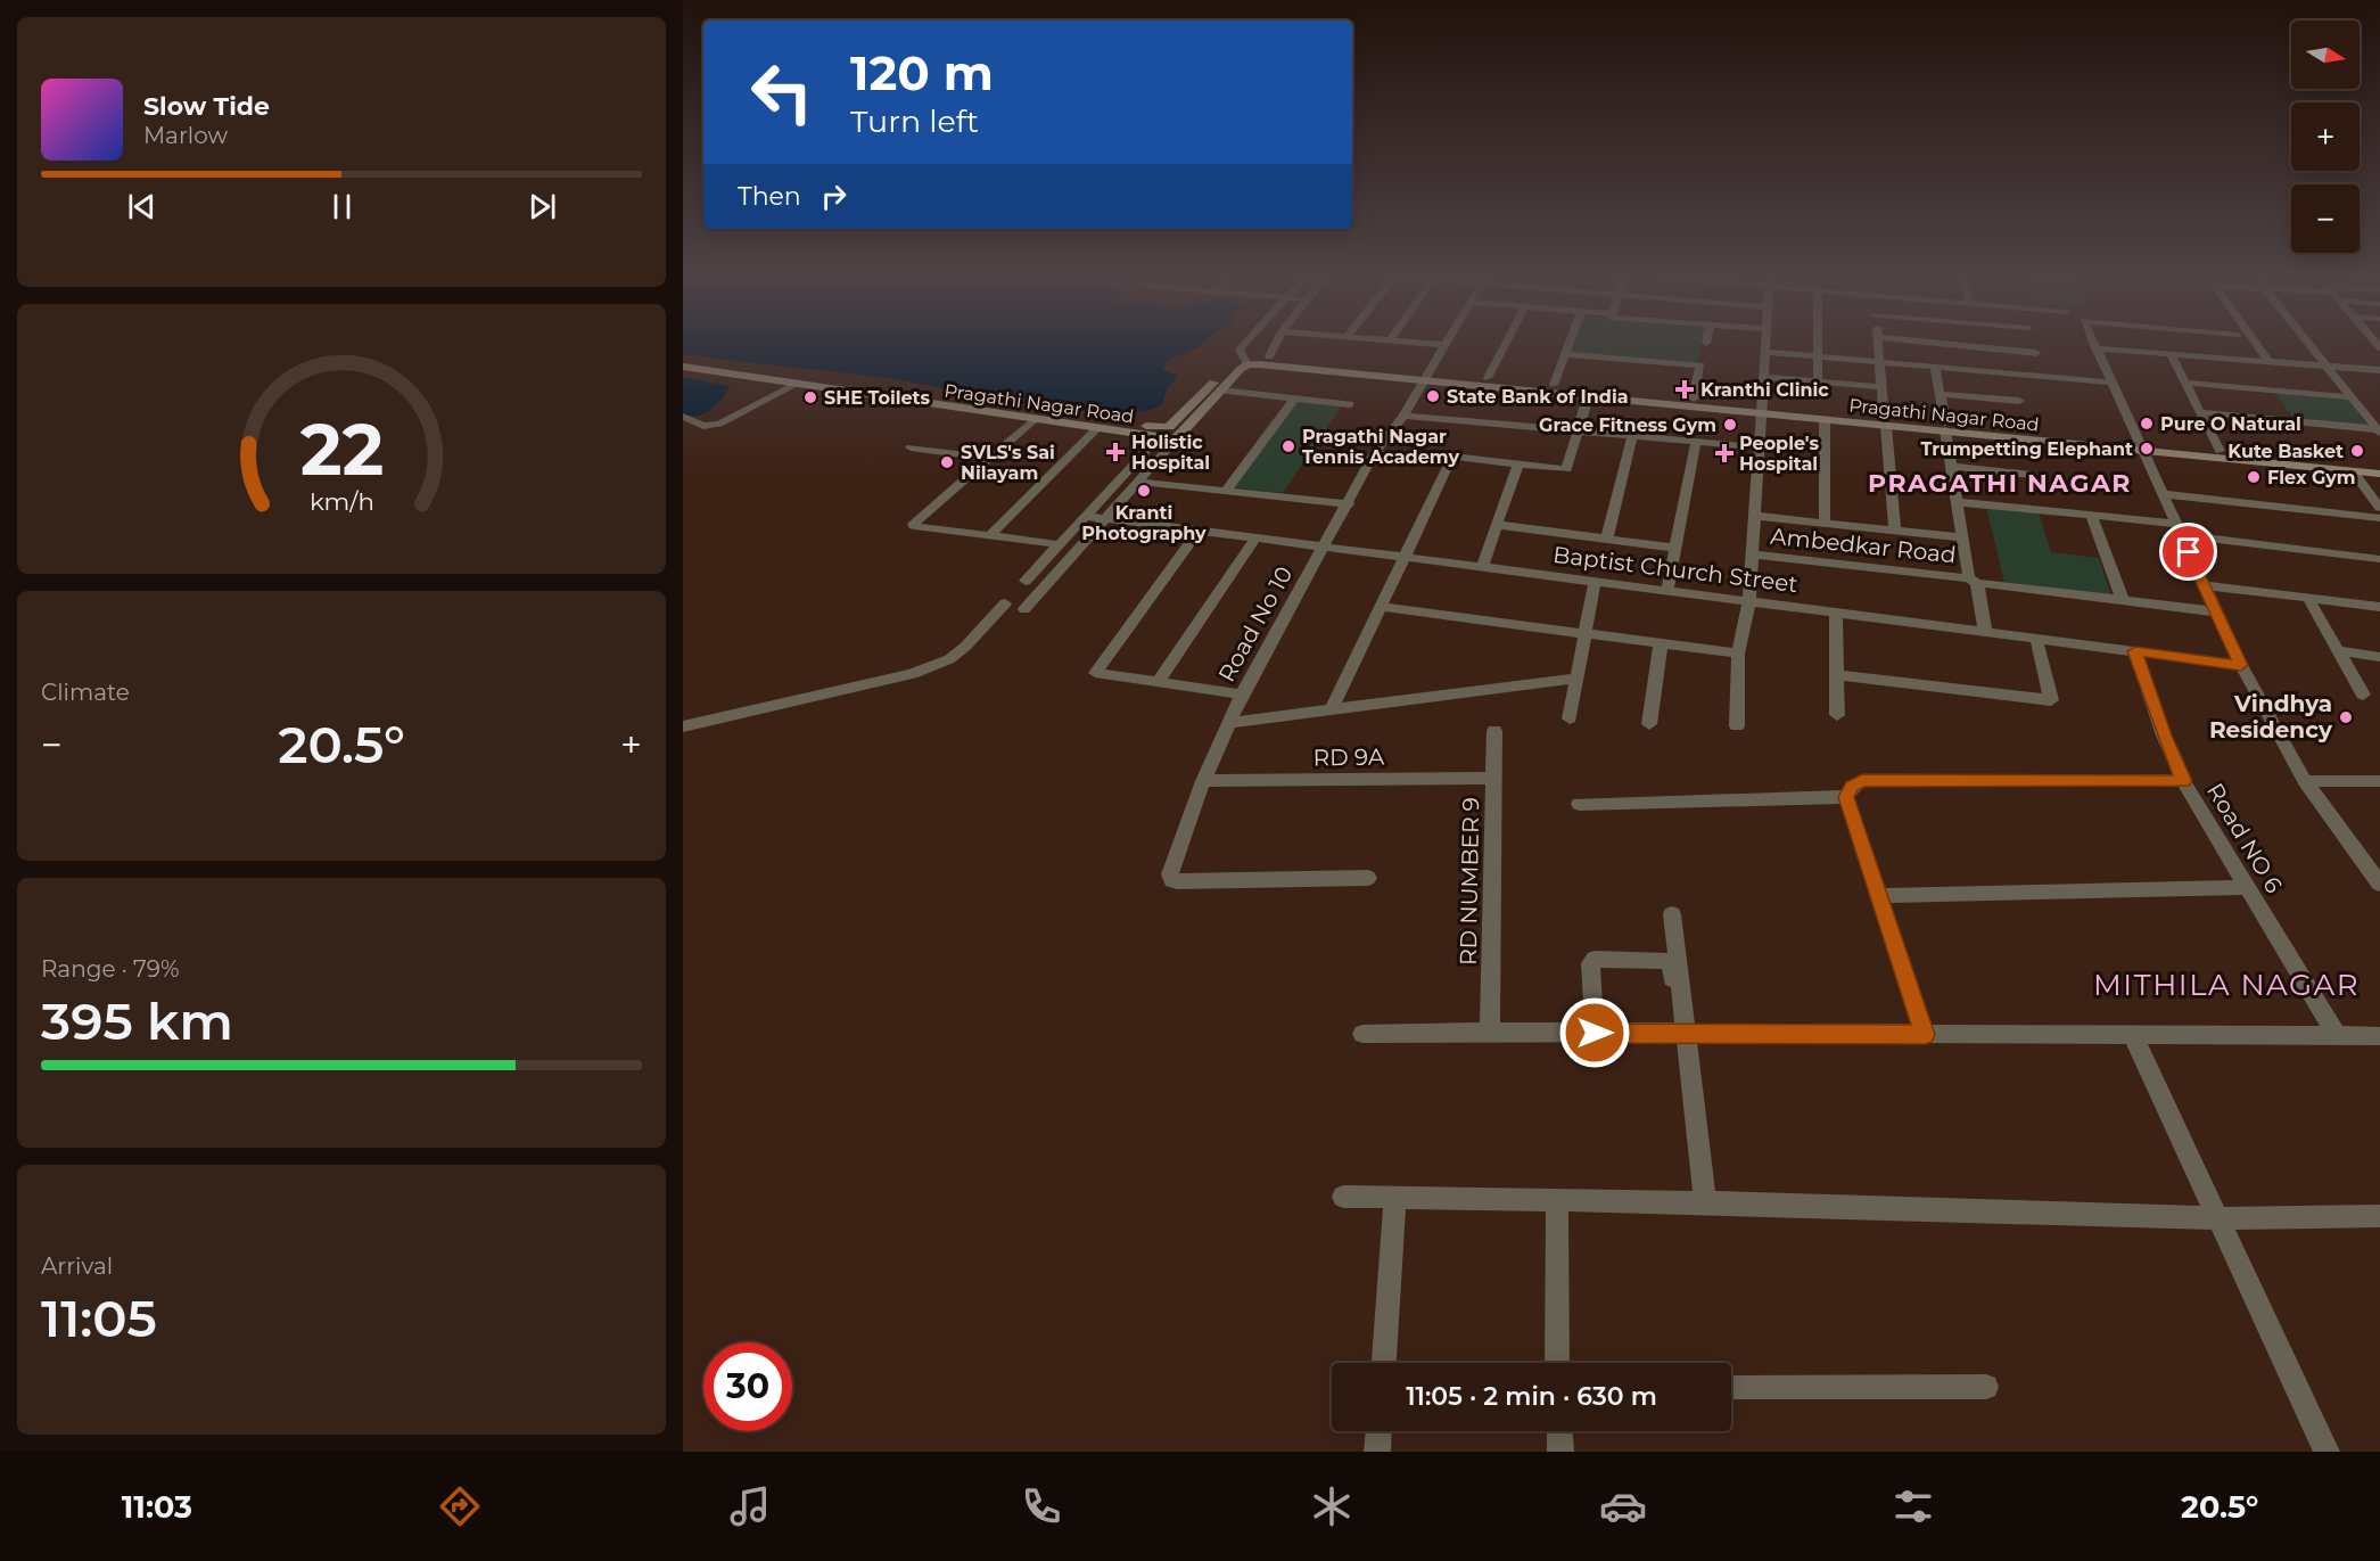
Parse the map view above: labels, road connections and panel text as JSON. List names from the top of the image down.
{
  "streets": {
    "main road": ["Pragathi Nagar Road"],
    "street": [
      "Ambedkar Road",
      "Baptist Church Street",
      "Road No 10",
      "RD 9A",
      "Road NO 6",
      "RD NUMBER 9"
    ]
  },
  "crossings": [
    ["Pragathi Nagar Road", "Road No 10"],
    ["Baptist Church Street", "Road No 10"],
    ["Baptist Church Street", "Road NO 6"],
    ["Road No 10", "RD 9A"],
    ["RD 9A", "RD NUMBER 9"]
  ],
  "districts": ["PRAGATHI NAGAR", "MITHILA NAGAR"],
  "places": {
    "health": ["Kranthi Clinic", "Holistic Hospital", "People's Hospital"],
    "other": [
      "State Bank of India",
      "SHE Toilets",
      "Pure O Natural",
      "Grace Fitness Gym",
      "Pragathi Nagar Tennis Academy",
      "Trumpetting Elephant",
      "Kute Basket",
      "SVLS's Sai Nilayam",
      "Flex Gym",
      "Kranti Photography",
      "Vindhya Residency"
    ]
  },
  "north": "right",
  "page": {
    "map_buttons": ["+", "−"],
    "turn": ["120 m", "Turn left"],
    "song": ["Slow Tide", "Marlow"],
    "then": "Then",
    "tile": [
      "Climate",
      ["Range · 79%", "395 km"],
      ["Arrival", "11:05"]
    ],
    "heat": ["−", "20.5°", "+"],
    "limit": "30",
    "trip": "11:05 · 2 min · 630 m",
    "tabs": ["11:03", "20.5°"],
    "gauge": ["22", "km/h"]
  }
}
